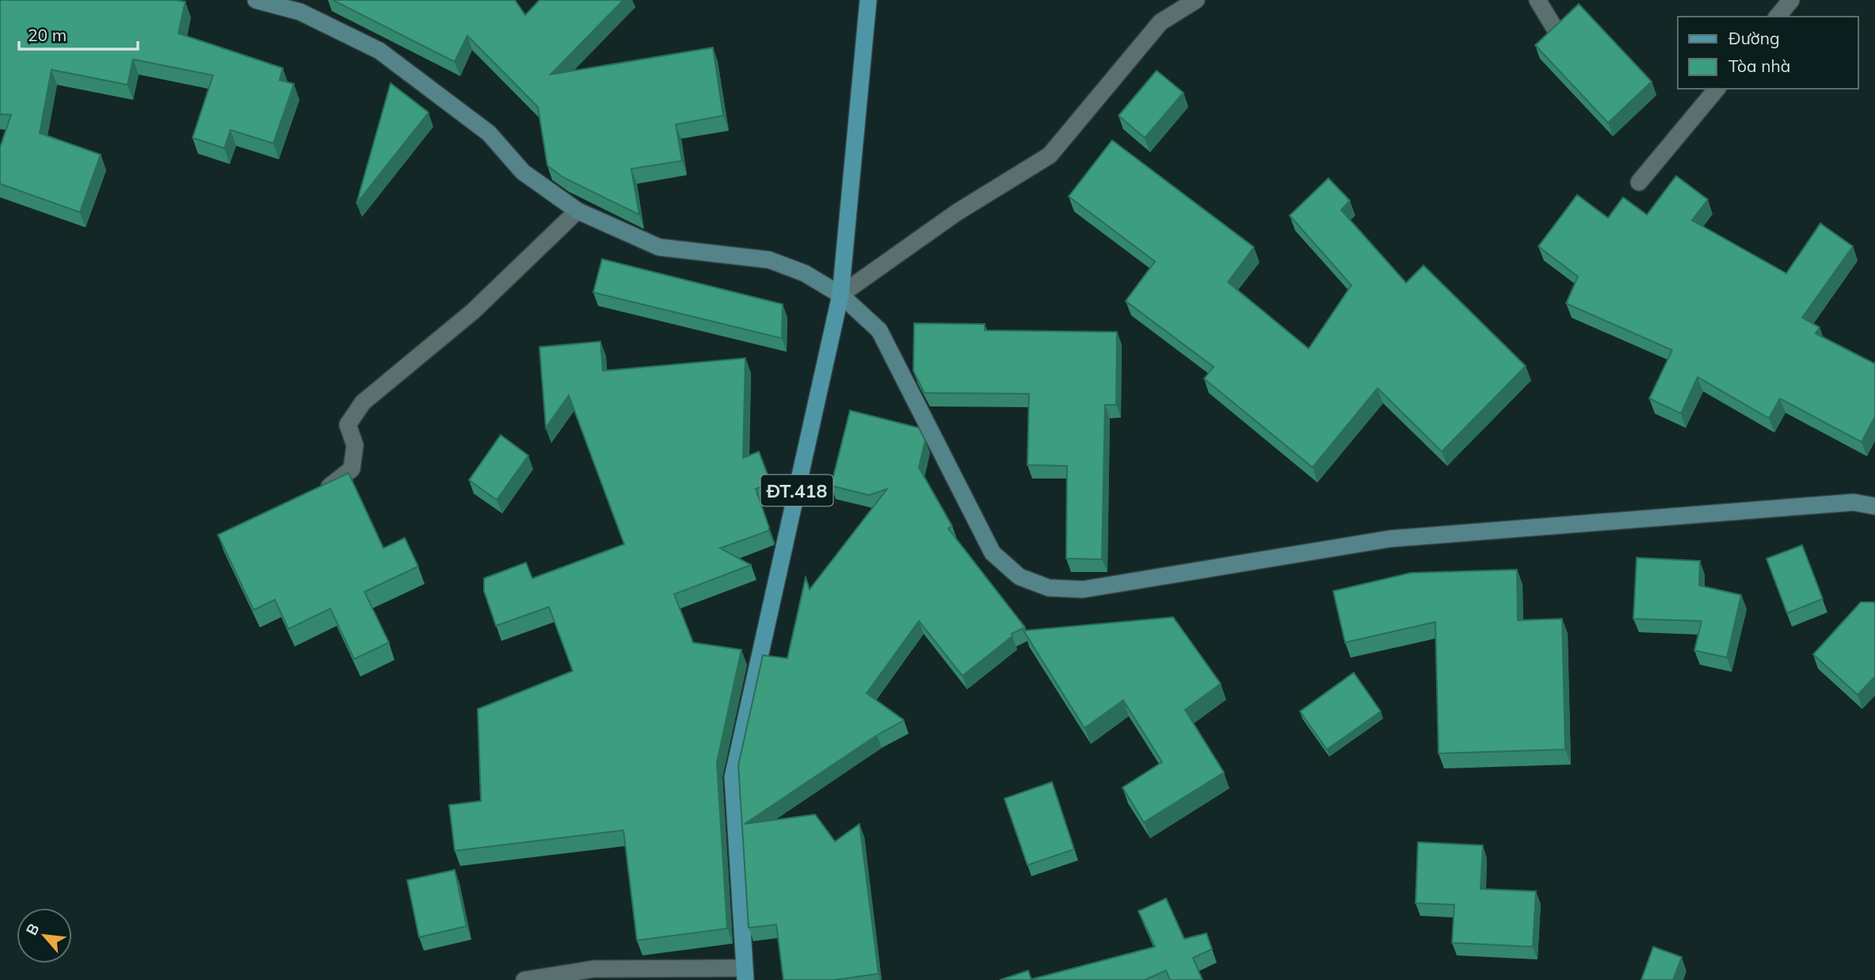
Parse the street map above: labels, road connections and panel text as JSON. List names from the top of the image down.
{
  "streets": {
    "main road": ["ĐT.418"]
  },
  "legend": ["Đường", "Tòa nhà"],
  "scale_bar": "20 m",
  "north": "top left"
}
